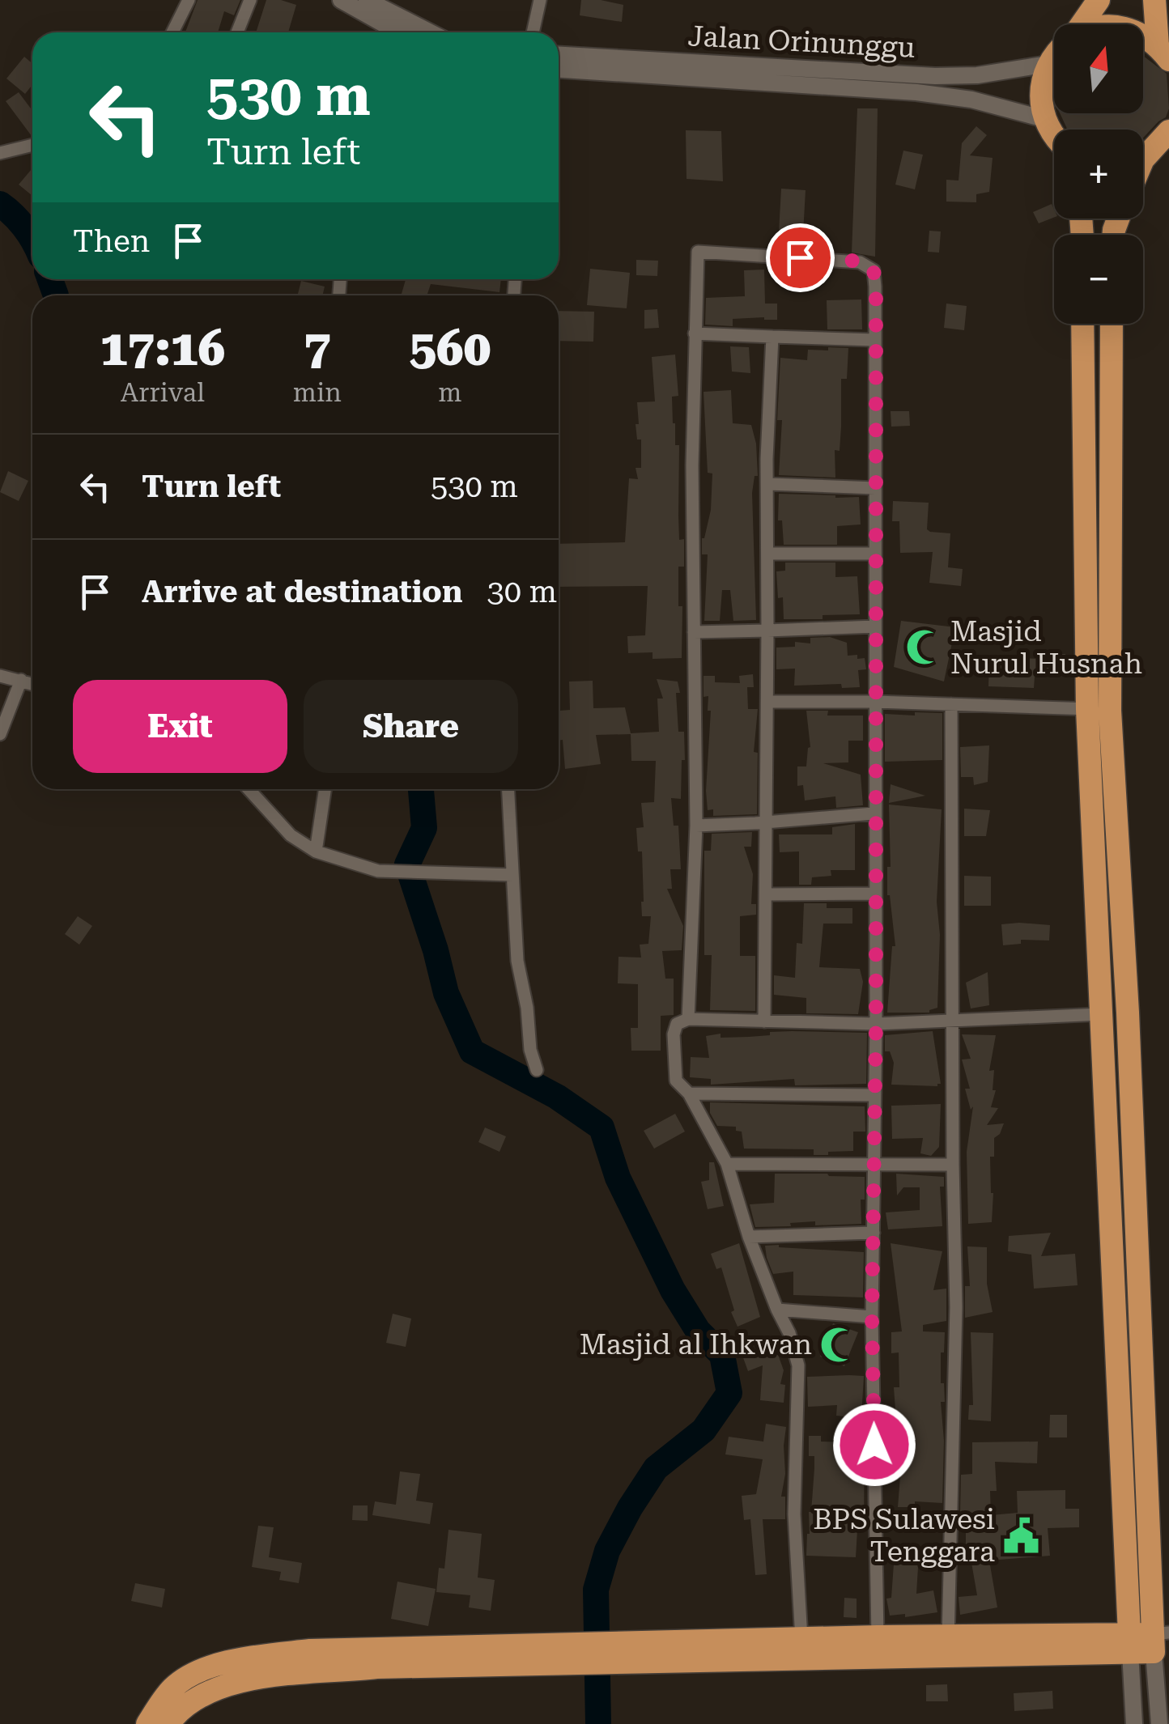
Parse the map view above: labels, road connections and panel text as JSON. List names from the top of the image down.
{
  "streets": {
    "street": ["Jalan Orinunggu"]
  },
  "places": {
    "mosque": ["Masjid Nurul Husnah", "Masjid al Ihkwan"],
    "public building": ["BPS Sulawesi Tenggara"]
  },
  "north": "top",
  "page": {
    "map_buttons": ["+", "−"],
    "turn": ["530 m", "Turn left"],
    "then": "Then",
    "eta": [
      "17:16",
      "Arrival",
      "7",
      "min",
      "560",
      "m"
    ],
    "list": [
      {
        "name": "Turn left",
        "value": "530 m"
      },
      {
        "name": "Arrive at destination",
        "value": "30 m"
      }
    ],
    "buttons": ["Exit", "Share"]
  }
}
